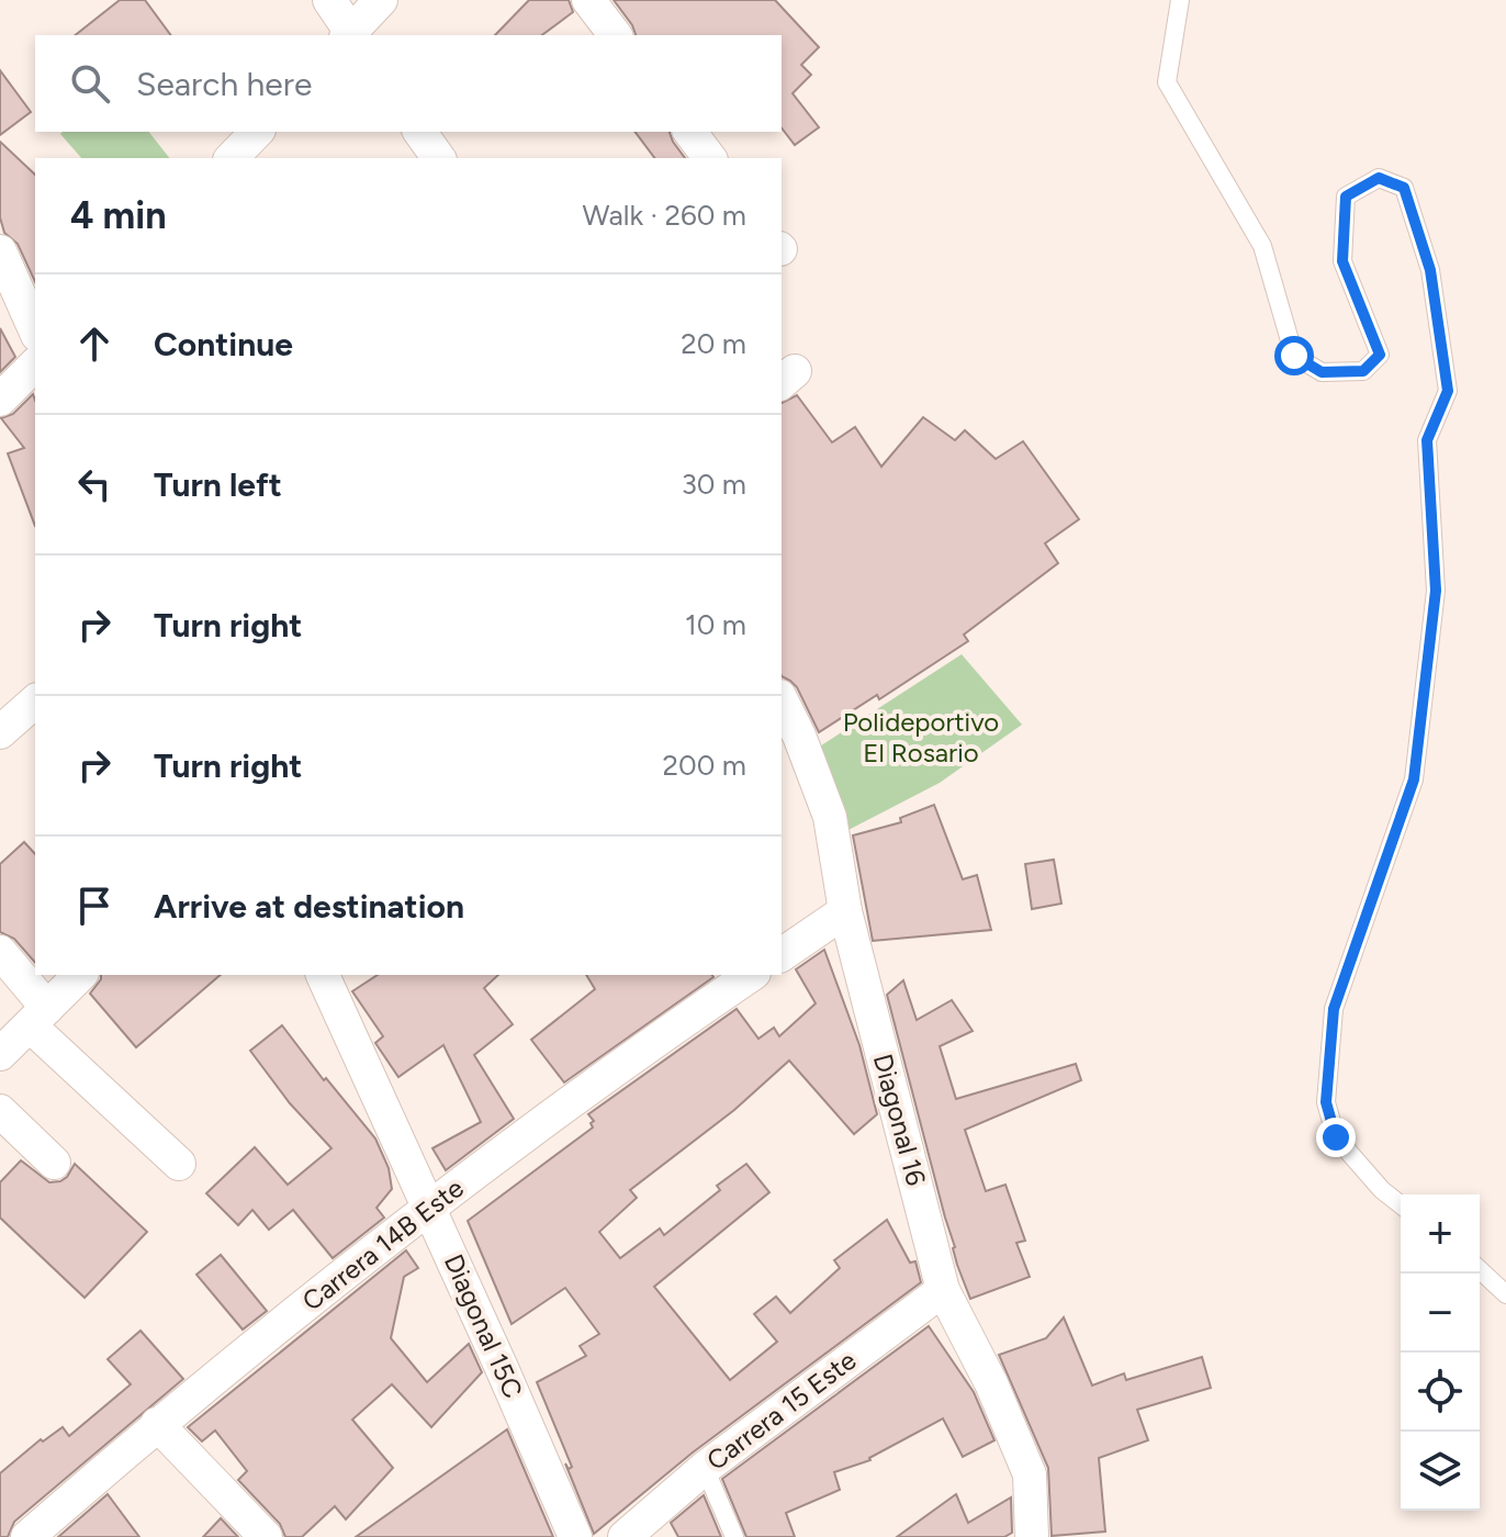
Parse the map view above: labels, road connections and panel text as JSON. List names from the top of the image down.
{
  "streets": {
    "street": [
      "Diagonal 16",
      "Carrera 14B Este",
      "Diagonal 15C",
      "Carrera 15 Este"
    ]
  },
  "crossings": [
    ["Diagonal 16", "Carrera 15 Este"],
    ["Carrera 14B Este", "Diagonal 15C"]
  ],
  "parks": ["Polideportivo El Rosario"],
  "page": {
    "search": "Search here",
    "heading": ["4 min", "Walk · 260 m"],
    "list": [
      ["Continue", "20 m"],
      ["Turn left", "30 m"],
      ["Turn right", "10 m"],
      ["Turn right", "200 m"],
      "Arrive at destination"
    ],
    "map_buttons": ["+", "−"]
  }
}
